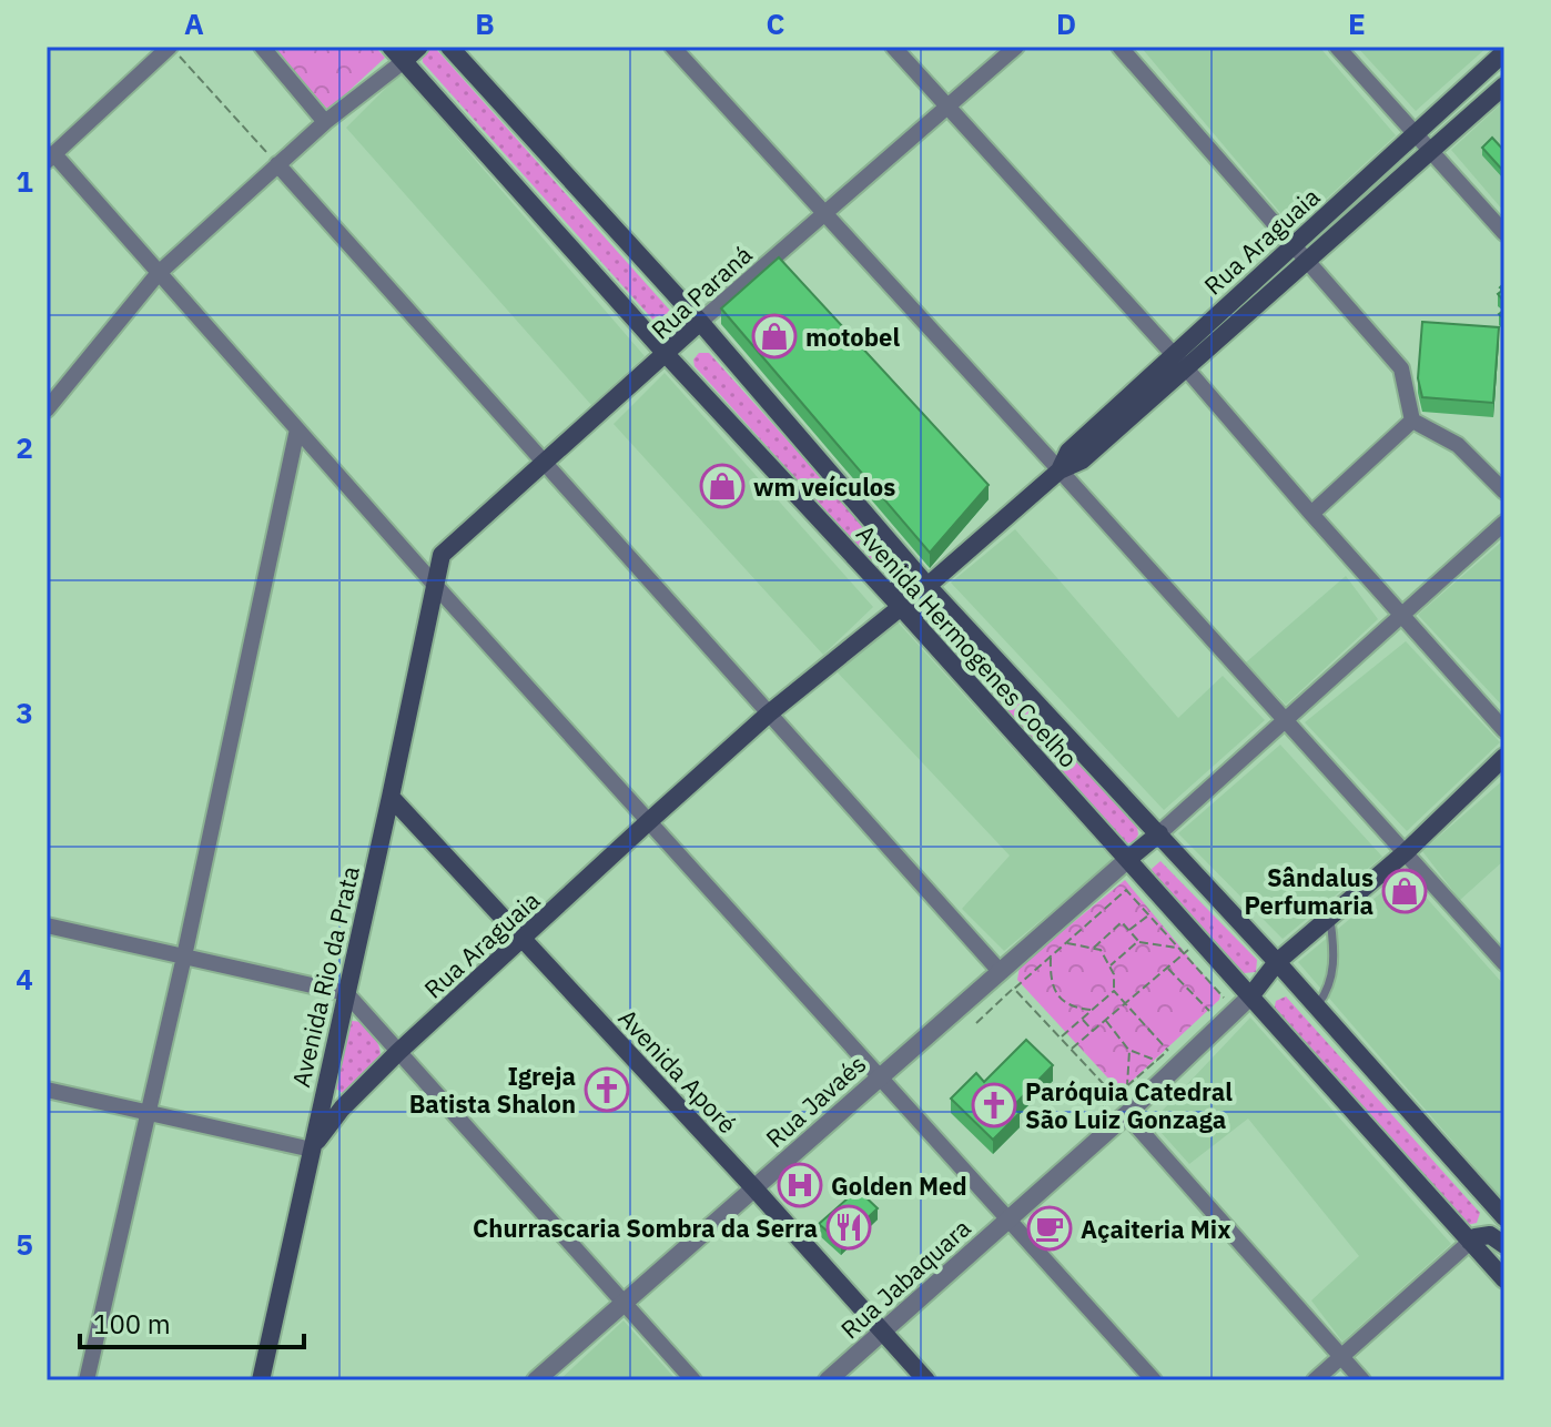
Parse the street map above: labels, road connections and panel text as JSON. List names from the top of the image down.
{
  "streets": {
    "main road": [
      "Rua Araguaia",
      "Rua Paraná",
      "Avenida Hermogenes Coelho",
      "Avenida Rio da Prata",
      "Avenida Aporé"
    ],
    "street": ["Rua Javaés", "Rua Jabaquara"]
  },
  "crossings": [
    ["Rua Araguaia", "Avenida Hermogenes Coelho"],
    ["Rua Araguaia", "Avenida Rio da Prata"],
    ["Rua Araguaia", "Avenida Aporé"],
    ["Rua Paraná", "Avenida Hermogenes Coelho"],
    ["Rua Paraná", "Avenida Rio da Prata"],
    ["Avenida Hermogenes Coelho", "Rua Javaés"],
    ["Avenida Hermogenes Coelho", "Rua Jabaquara"],
    ["Avenida Rio da Prata", "Avenida Aporé"],
    ["Avenida Aporé", "Rua Javaés"],
    ["Avenida Aporé", "Rua Jabaquara"]
  ],
  "places": {
    "shop": ["motobel", "wm veículos", "Sândalus Perfumaria"],
    "church": ["Igreja Batista Shalon", "Paróquia Catedral São Luiz Gonzaga"],
    "hospital": ["Golden Med"],
    "restaurant": ["Churrascaria Sombra da Serra"],
    "cafe": ["Açaiteria Mix"]
  },
  "scale_bar": "100 m",
  "grid": {
    "columns": [
      "A",
      "B",
      "C",
      "D",
      "E"
    ],
    "rows": [
      "1",
      "2",
      "3",
      "4",
      "5"
    ]
  }
}
